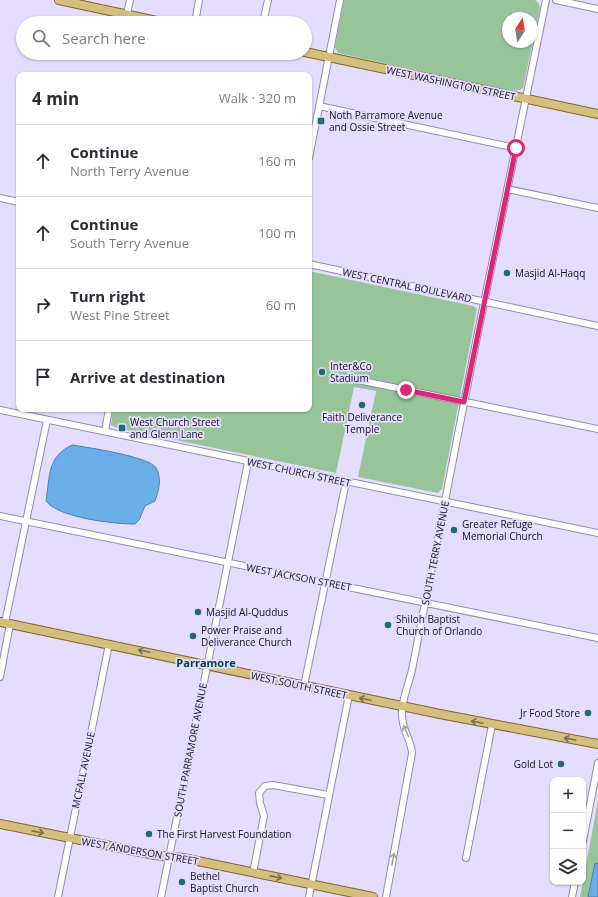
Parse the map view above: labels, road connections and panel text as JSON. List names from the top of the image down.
{
  "streets": {
    "main road": ["WEST WASHINGTON STREET", "WEST SOUTH STREET", "WEST ANDERSON STREET"],
    "street": [
      "WEST CENTRAL BOULEVARD",
      "WEST CHURCH STREET",
      "SOUTH TERRY AVENUE",
      "WEST JACKSON STREET",
      "SOUTH PARRAMORE AVENUE",
      "MCFALL AVENUE"
    ]
  },
  "crossings": [
    ["WEST WASHINGTON STREET", "SOUTH TERRY AVENUE"],
    ["WEST CENTRAL BOULEVARD", "SOUTH TERRY AVENUE"],
    ["WEST CHURCH STREET", "SOUTH TERRY AVENUE"],
    ["WEST CHURCH STREET", "SOUTH PARRAMORE AVENUE"],
    ["SOUTH TERRY AVENUE", "WEST JACKSON STREET"],
    ["SOUTH TERRY AVENUE", "WEST SOUTH STREET"],
    ["WEST JACKSON STREET", "SOUTH PARRAMORE AVENUE"],
    ["WEST SOUTH STREET", "SOUTH PARRAMORE AVENUE"],
    ["WEST SOUTH STREET", "MCFALL AVENUE"],
    ["SOUTH PARRAMORE AVENUE", "WEST ANDERSON STREET"],
    ["MCFALL AVENUE", "WEST ANDERSON STREET"]
  ],
  "one_way": ["WEST SOUTH STREET"],
  "districts": ["Parramore"],
  "places": {
    "transit": ["Noth Parramore Avenue and Ossie Street", "West Church Street and Glenn Lane"],
    "other": [
      "Masjid Al-Haqq",
      "Inter&Co Stadium",
      "Faith Deliverance Temple",
      "Greater Refuge Memorial Church",
      "Masjid Al-Quddus",
      "Shiloh Baptist Church of Orlando",
      "Power Praise and Deliverance Church",
      "Jr Food Store",
      "Gold Lot",
      "The First Harvest Foundation",
      "Bethel Baptist Church"
    ]
  },
  "north": "top",
  "page": {
    "search": "Search here",
    "heading": ["4 min", "Walk · 320 m"],
    "list": [
      ["Continue", "North Terry Avenue", "160 m"],
      ["Continue", "South Terry Avenue", "100 m"],
      ["Turn right", "West Pine Street", "60 m"],
      "Arrive at destination"
    ],
    "map_buttons": ["+", "−"]
  }
}
